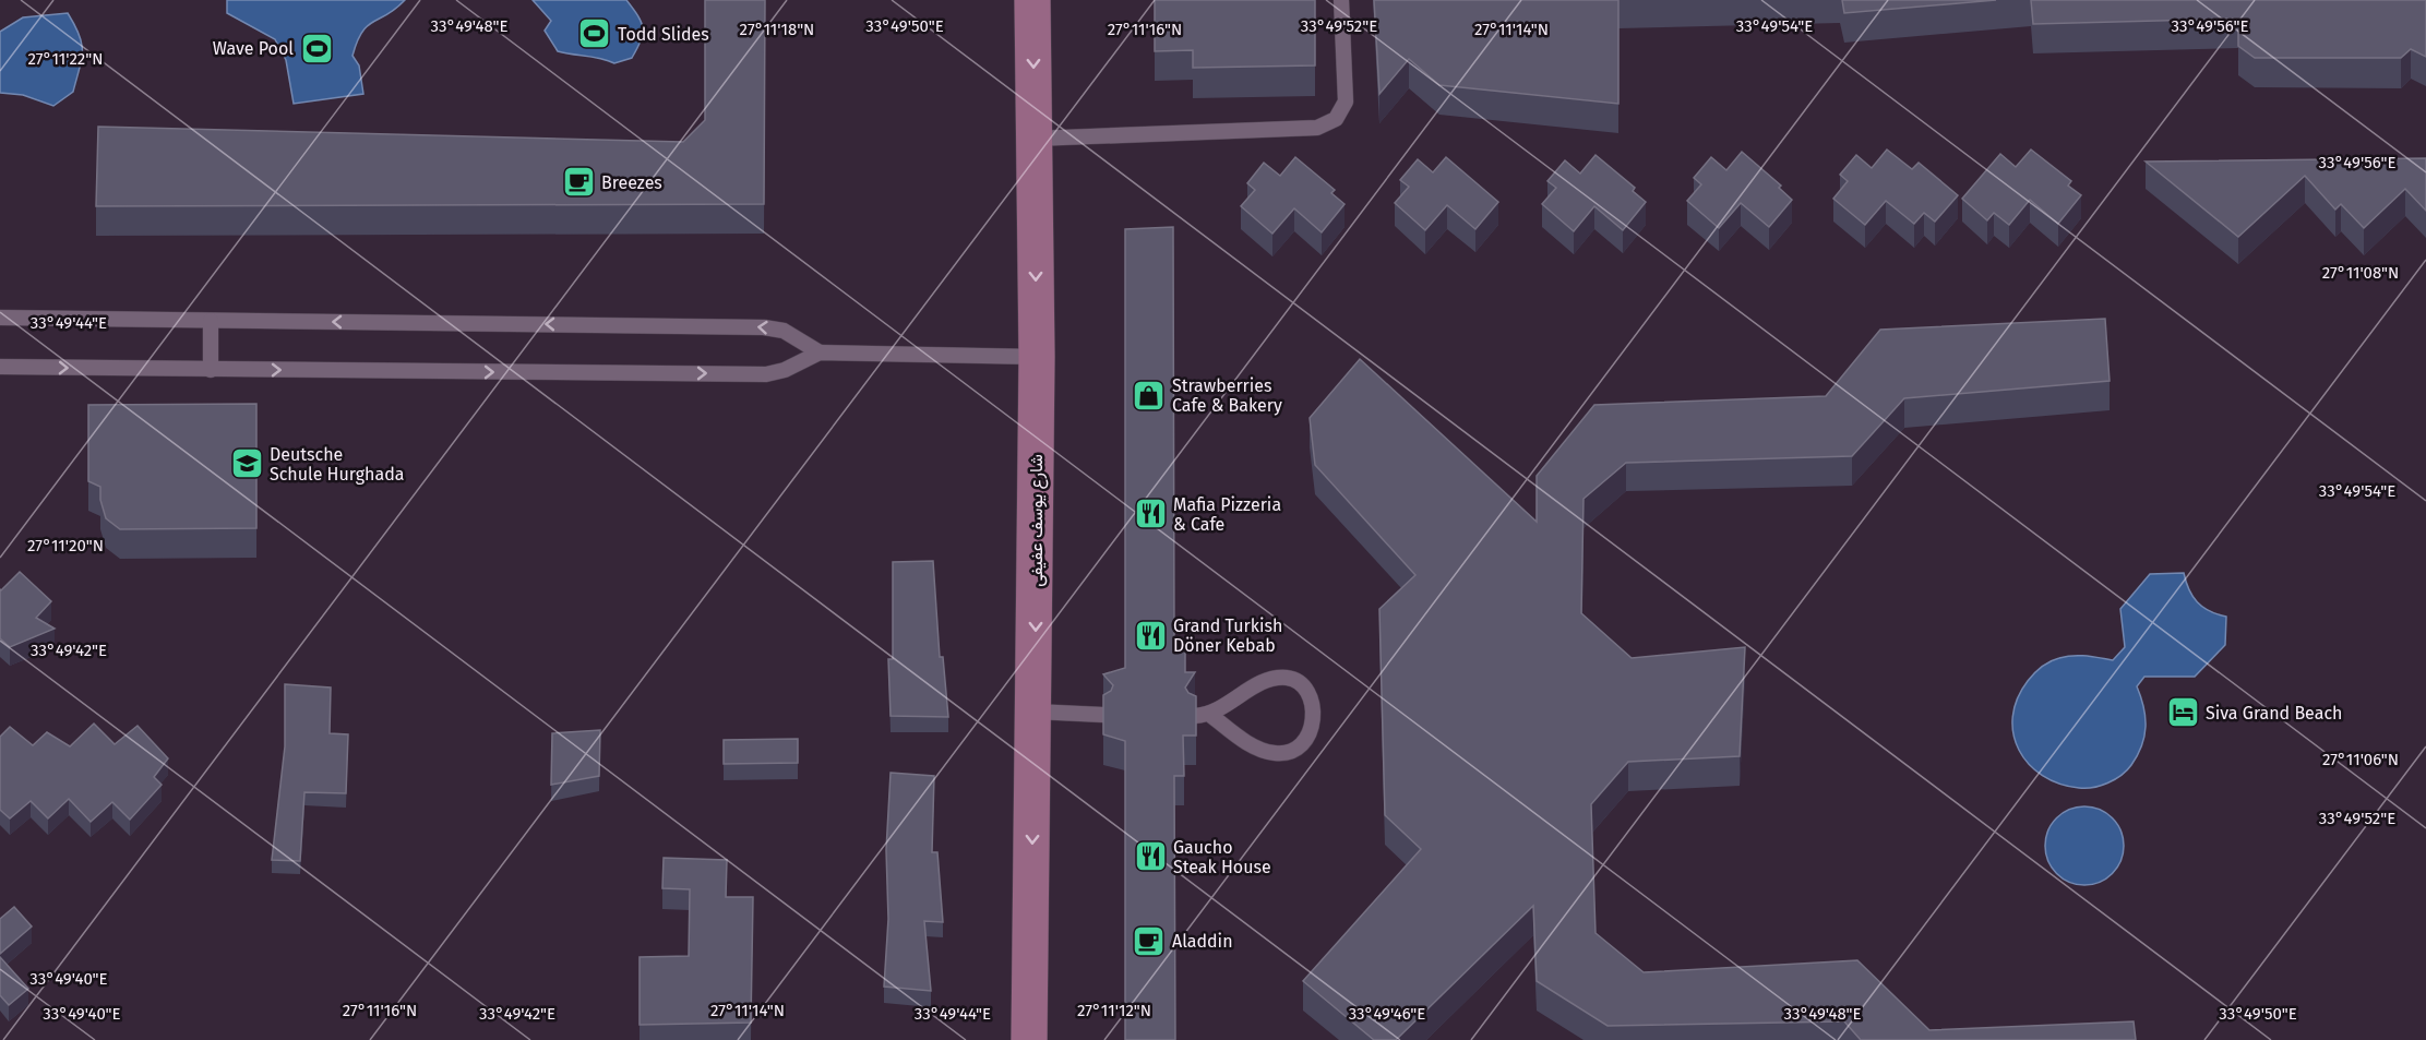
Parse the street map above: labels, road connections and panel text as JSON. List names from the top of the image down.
{
  "streets": {
    "street": ["شارع يوسف عفيفى"]
  },
  "one_way": ["شارع يوسف عفيفى"],
  "places": {
    "sports": ["Todd Slides", "Wave Pool"],
    "cafe": ["Breezes", "Aladdin"],
    "shop": ["Strawberries Cafe & Bakery"],
    "school or university": ["Deutsche Schule Hurghada"],
    "restaurant": ["Mafia Pizzeria & Cafe", "Grand Turkish Döner Kebab", "Gaucho Steak House"],
    "hotel": ["Siva Grand Beach"]
  },
  "coordinates": [
    "33°49'48\"E",
    "33°49'50\"E",
    "33°49'52\"E",
    "33°49'54\"E",
    "33°49'56\"E",
    "27°11'18\"N",
    "27°11'16\"N",
    "27°11'14\"N",
    "27°11'22\"N",
    "27°11'08\"N",
    "33°49'44\"E",
    "27°11'20\"N",
    "33°49'42\"E",
    "27°11'06\"N",
    "33°49'40\"E",
    "27°11'12\"N",
    "33°49'46\"E"
  ]
}
